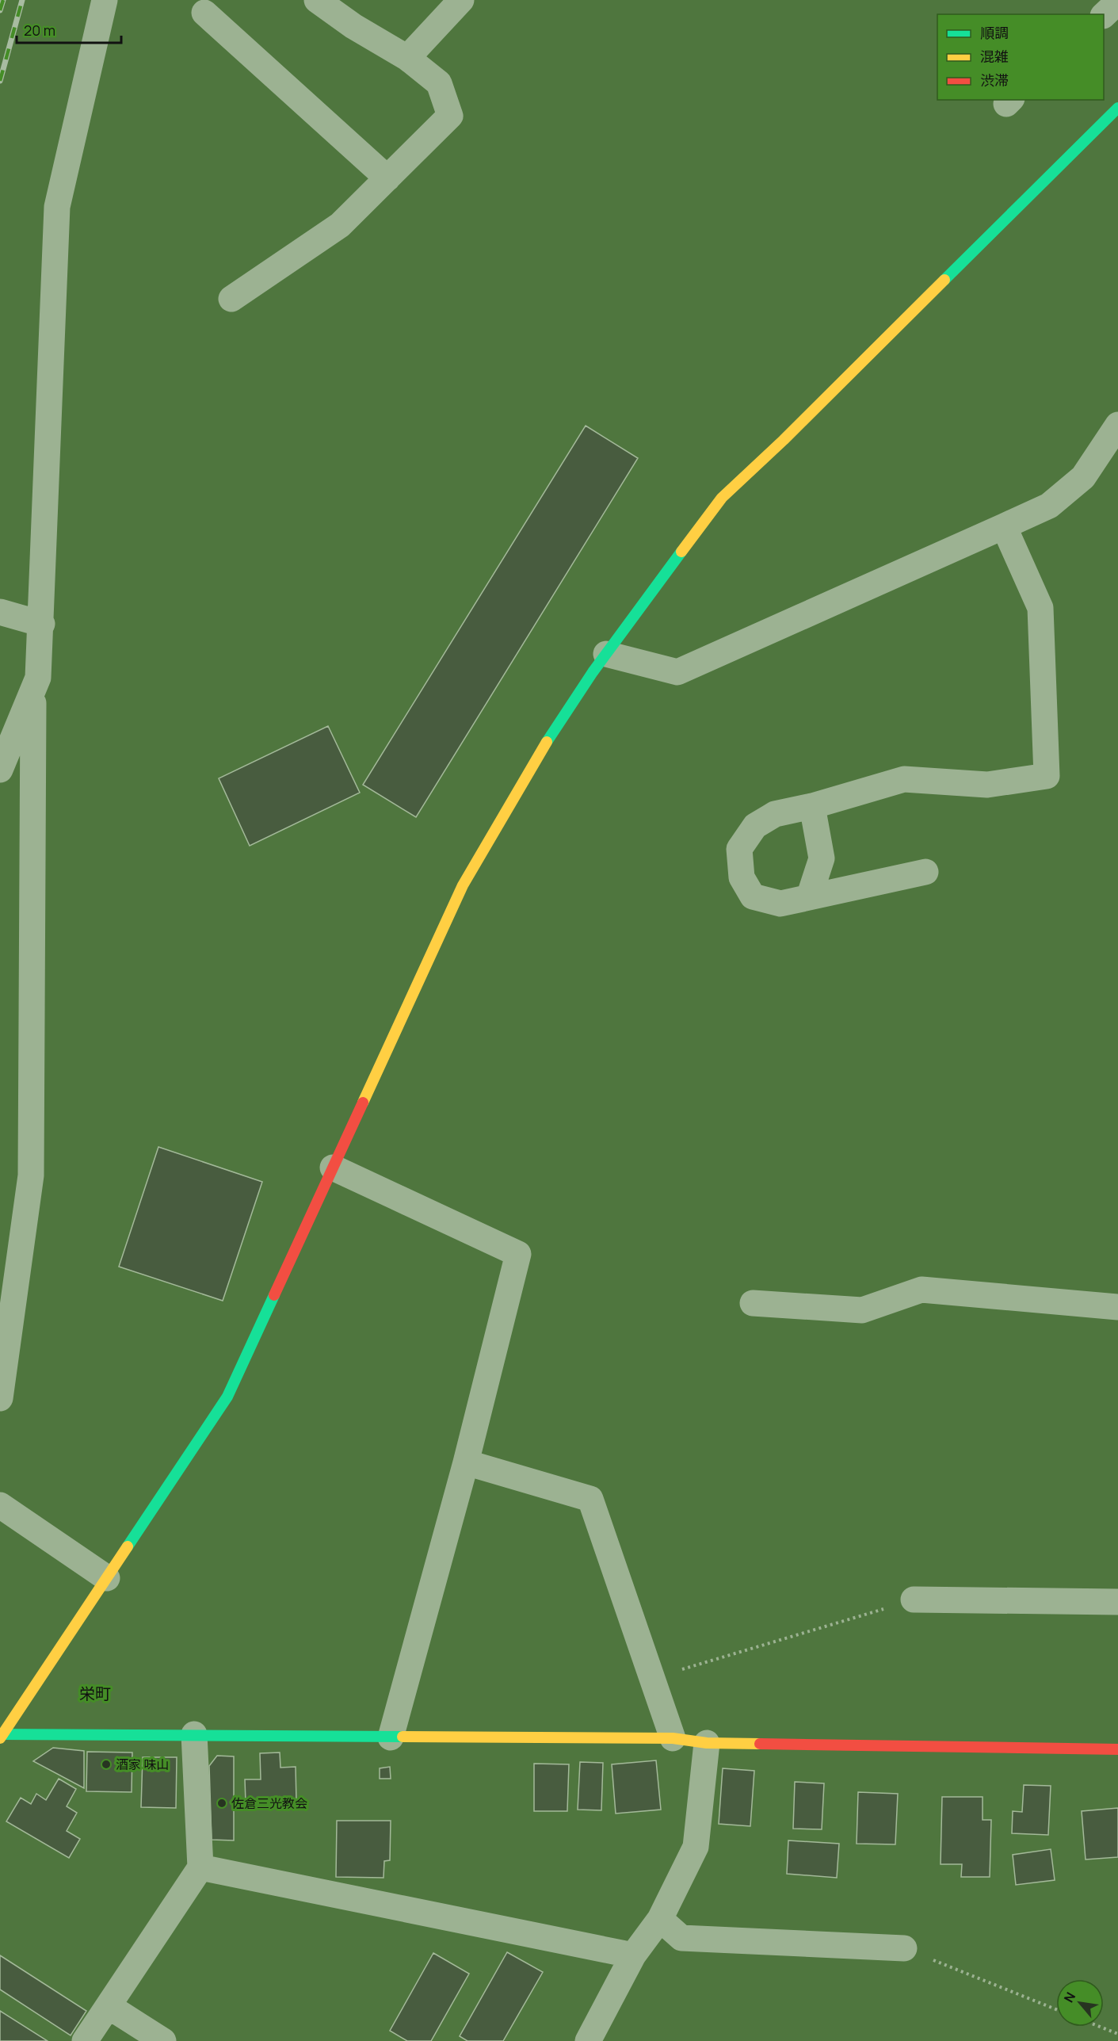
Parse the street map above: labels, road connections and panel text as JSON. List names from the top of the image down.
{
  "districts": ["栄町"],
  "places": ["酒家 味山", "佐倉三光教会"],
  "legend": ["順調", "混雑", "渋滞"],
  "scale_bar": "20 m",
  "north": "top left"
}
